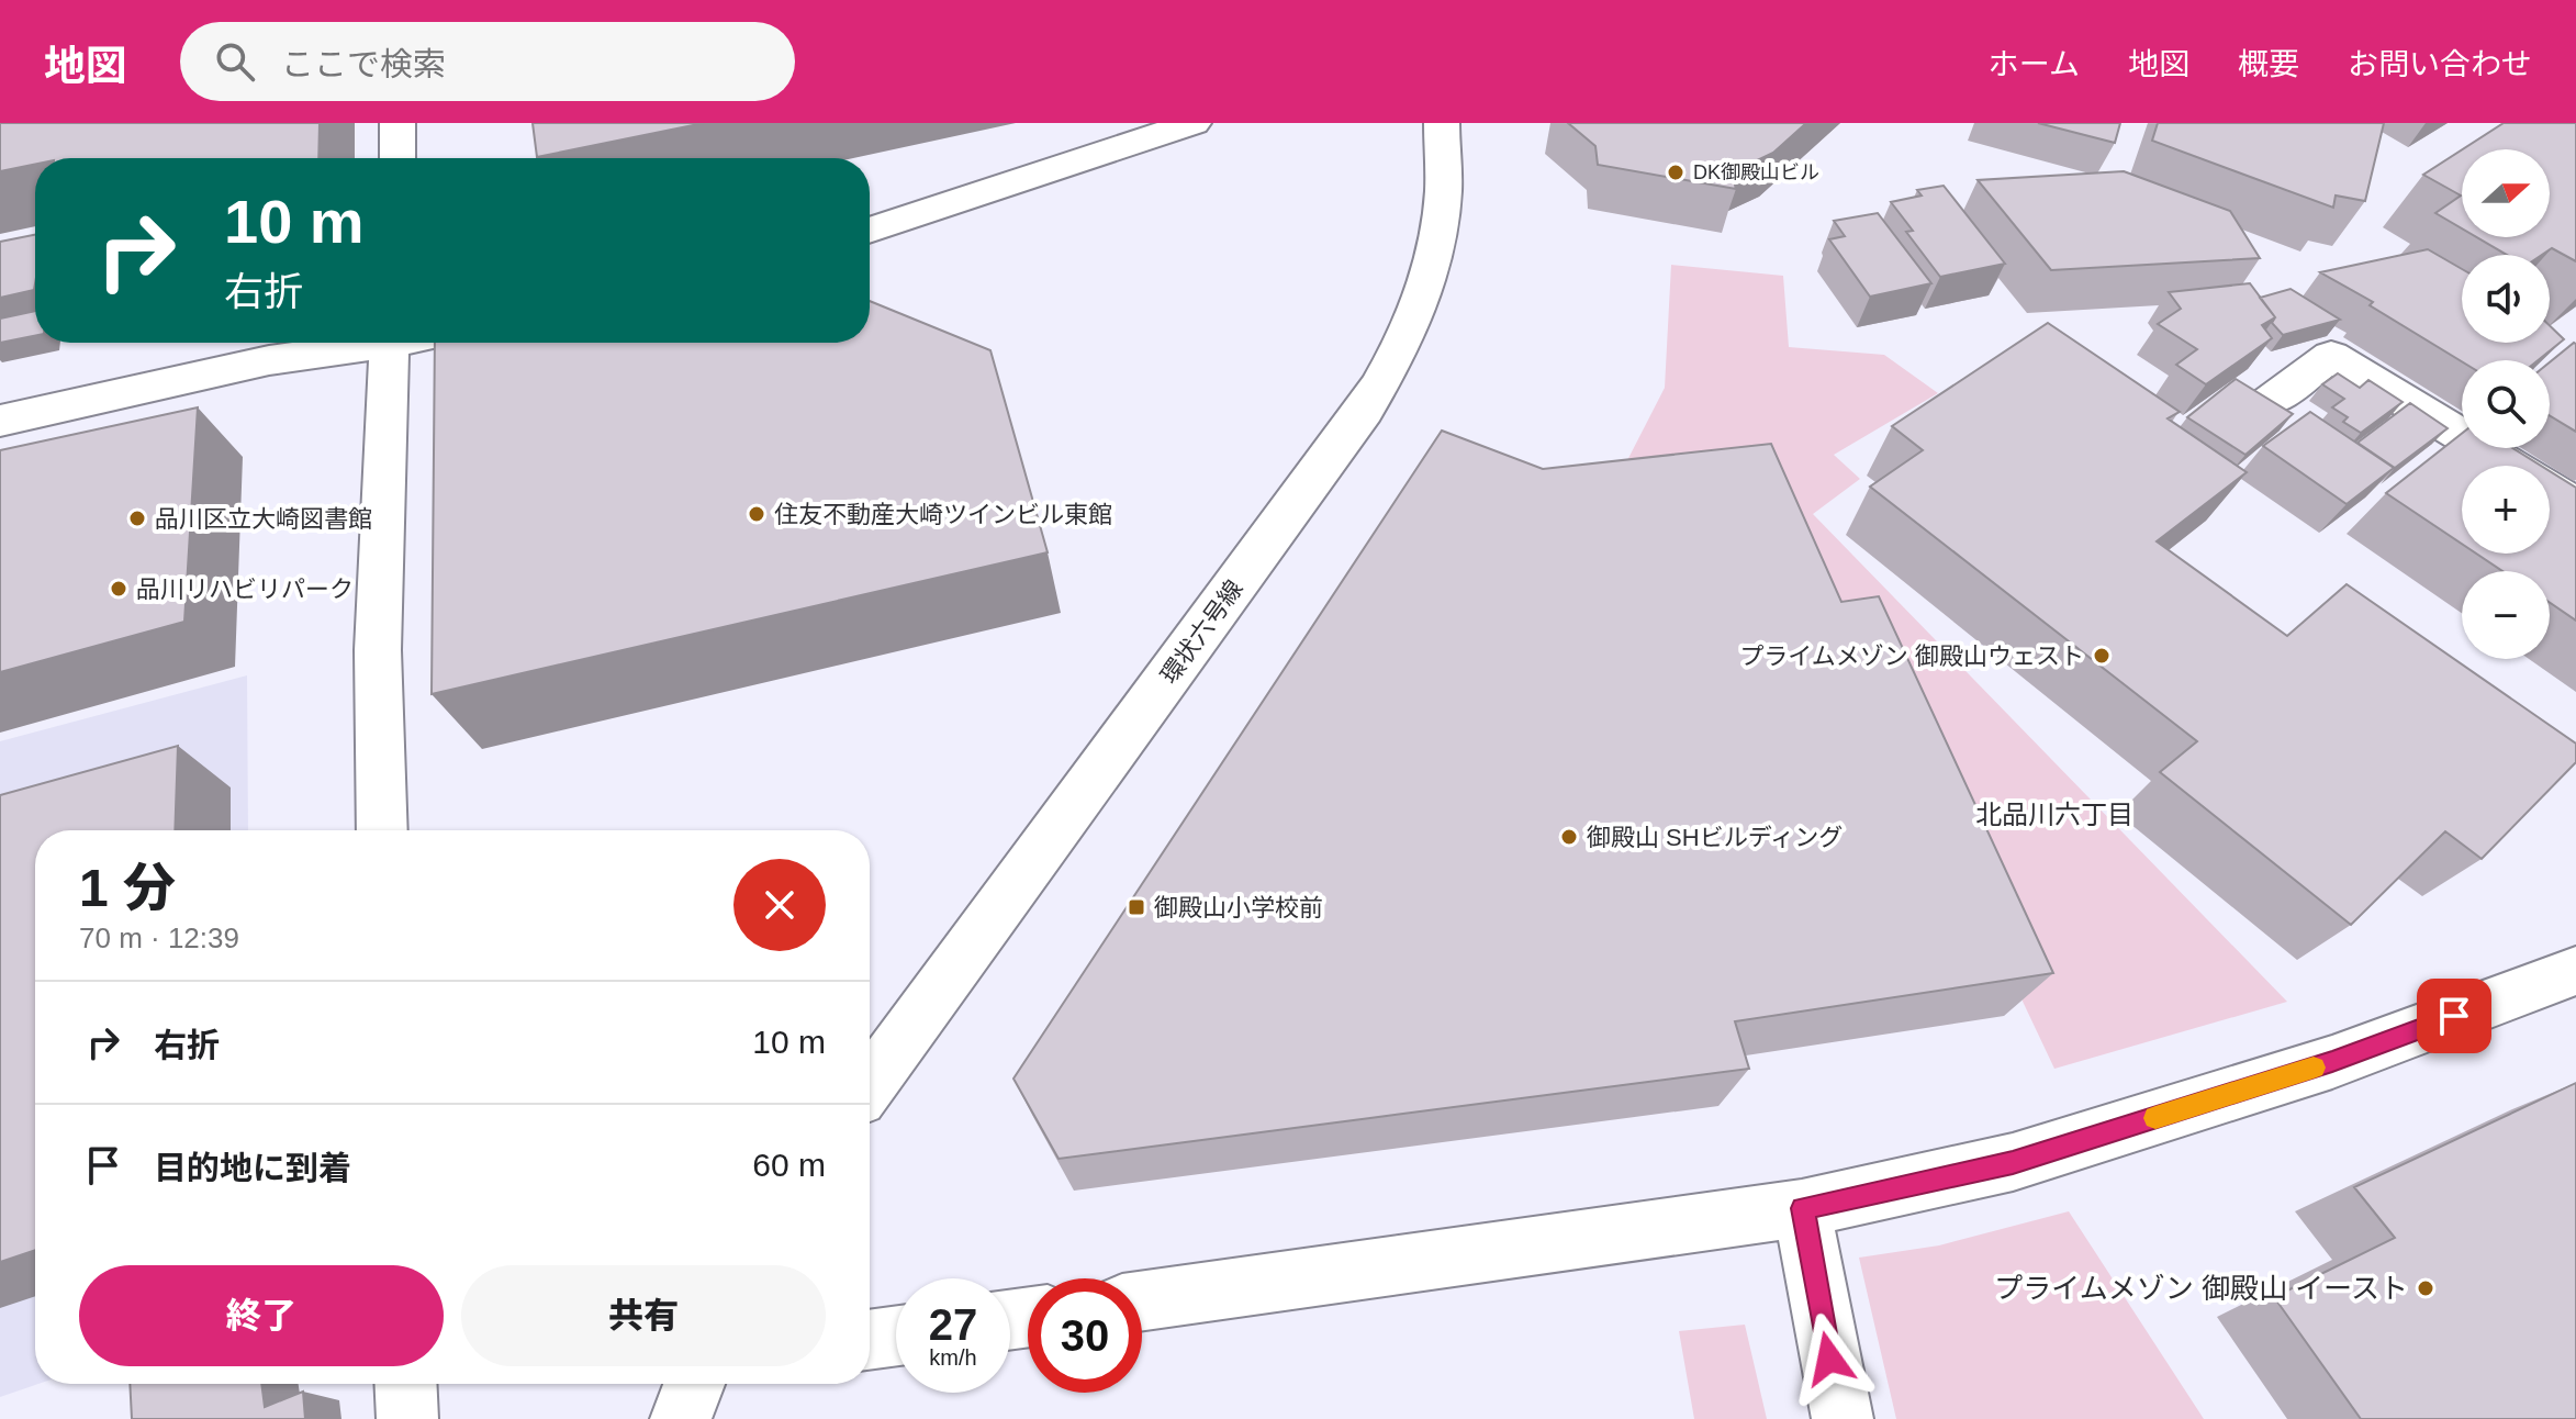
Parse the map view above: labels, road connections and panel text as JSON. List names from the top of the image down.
{
  "streets": {
    "street": ["環状六号線"]
  },
  "districts": ["北品川六丁目"],
  "places": {
    "other": [
      "DK御殿山ビル",
      "住友不動産大崎ツインビル東館",
      "品川区立大崎図書館",
      "品川リハビリパーク",
      "プライムメゾン 御殿山ウェスト",
      "御殿山 SHビルディング",
      "プライムメゾン 御殿山 イースト"
    ],
    "transit": ["御殿山小学校前"]
  },
  "north": "right",
  "page": {
    "header": "地図",
    "search": "ここで検索",
    "nav": [
      "ホーム",
      "地図",
      "概要",
      "お問い合わせ"
    ],
    "map_buttons": ["+", "−"],
    "turn": ["10 m", "右折"],
    "heading": ["1 分", "70 m · 12:39"],
    "list": [
      {
        "name": "右折",
        "value": "10 m"
      },
      {
        "name": "目的地に到着",
        "value": "60 m"
      }
    ],
    "buttons": ["終了", "共有"],
    "speed": "27 km/h",
    "limit": "30"
  }
}
